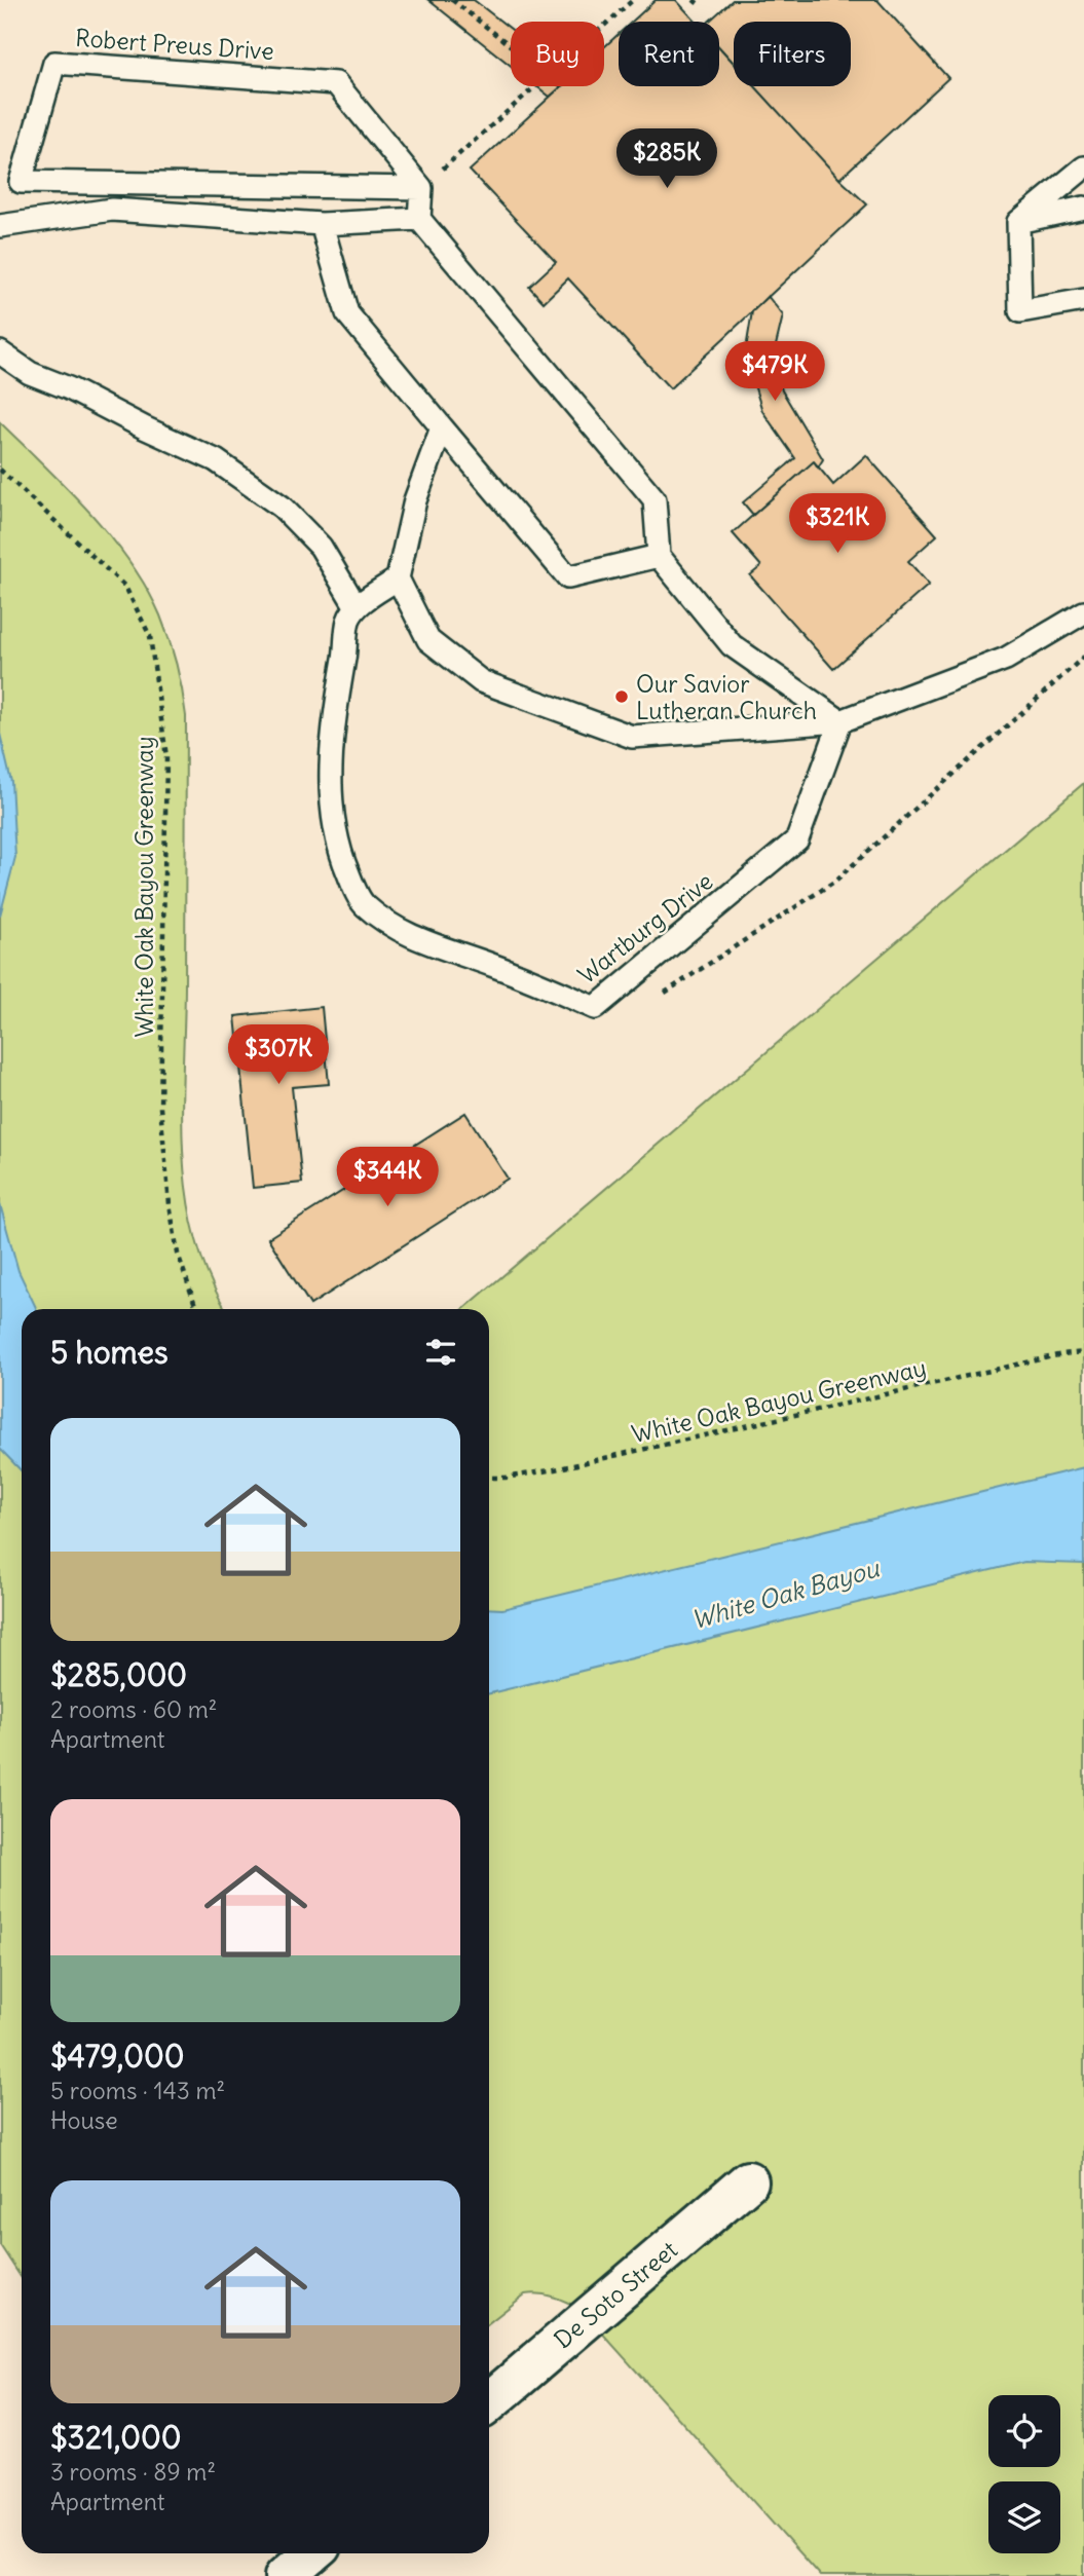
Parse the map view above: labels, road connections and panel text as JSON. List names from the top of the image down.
{
  "streets": {
    "street": ["De Soto Street"],
    "lane": ["Robert Preus Drive", "Wartburg Drive"],
    "path": ["White Oak Bayou Greenway"]
  },
  "water": ["White Oak Bayou"],
  "places": ["Our Savior Lutheran Church"],
  "page": {
    "chip": ["Buy", "Rent", "Filters"],
    "price": [
      "$285K",
      "$479K",
      "$321K",
      "$307K",
      "$344K"
    ],
    "heading": "5 homes",
    "list": [
      {
        "name": "$285,000",
        "note": "2 rooms · 60 m² · Apartment"
      },
      {
        "name": "$479,000",
        "note": "5 rooms · 143 m² · House"
      },
      {
        "name": "$321,000",
        "note": "3 rooms · 89 m² · Apartment"
      }
    ]
  }
}
